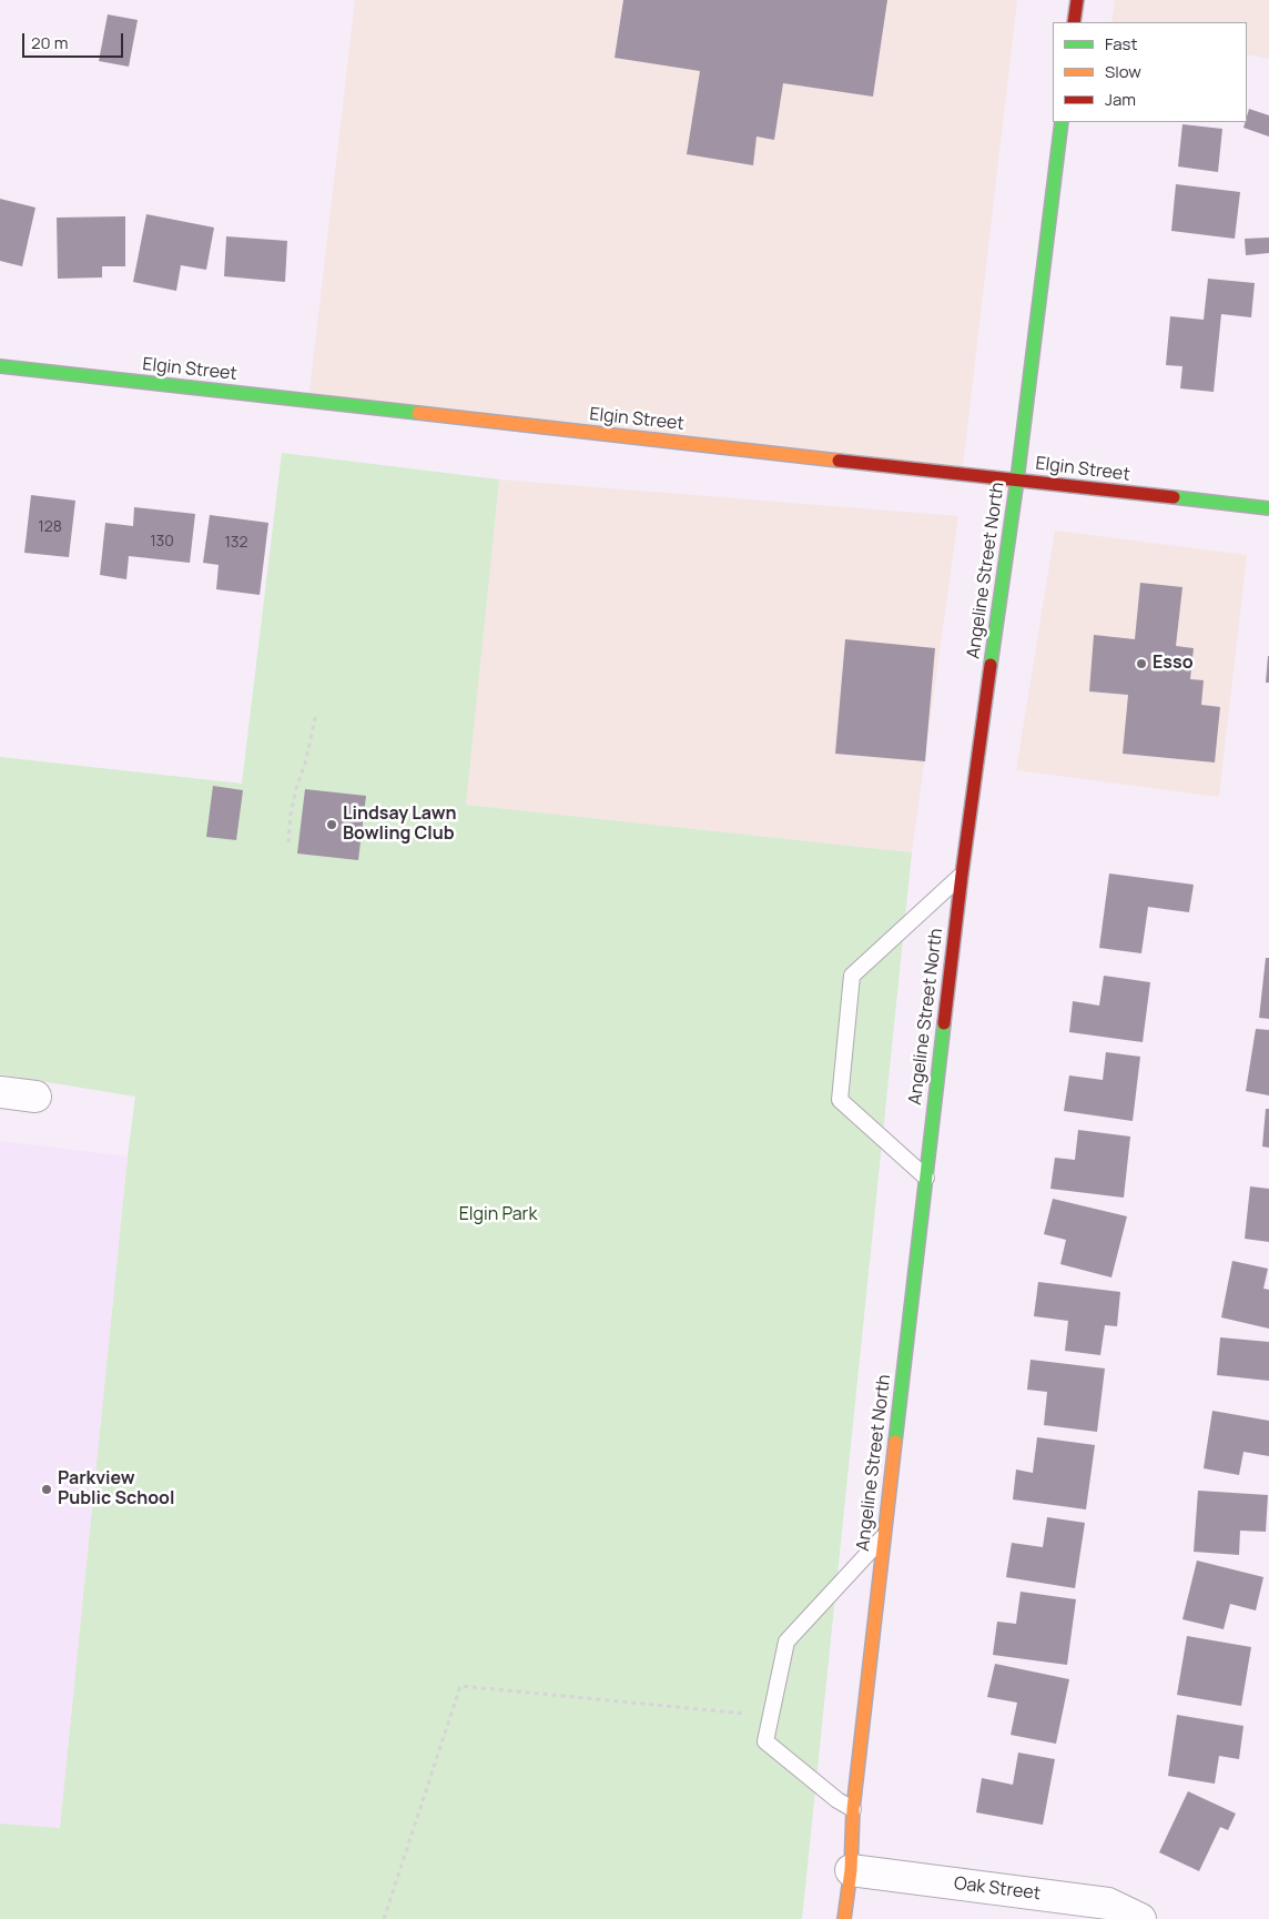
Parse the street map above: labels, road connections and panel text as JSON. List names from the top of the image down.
{
  "streets": {
    "main road": ["Elgin Street", "Angeline Street North"],
    "street": ["Oak Street"]
  },
  "crossings": [
    ["Elgin Street", "Angeline Street North"],
    ["Angeline Street North", "Oak Street"]
  ],
  "parks": ["Elgin Park"],
  "places": ["Esso", "Lindsay Lawn Bowling Club", "Parkview Public School"],
  "house_numbers": ["128", "130", "132"],
  "legend": ["Fast", "Slow", "Jam"],
  "scale_bar": "20 m"
}
